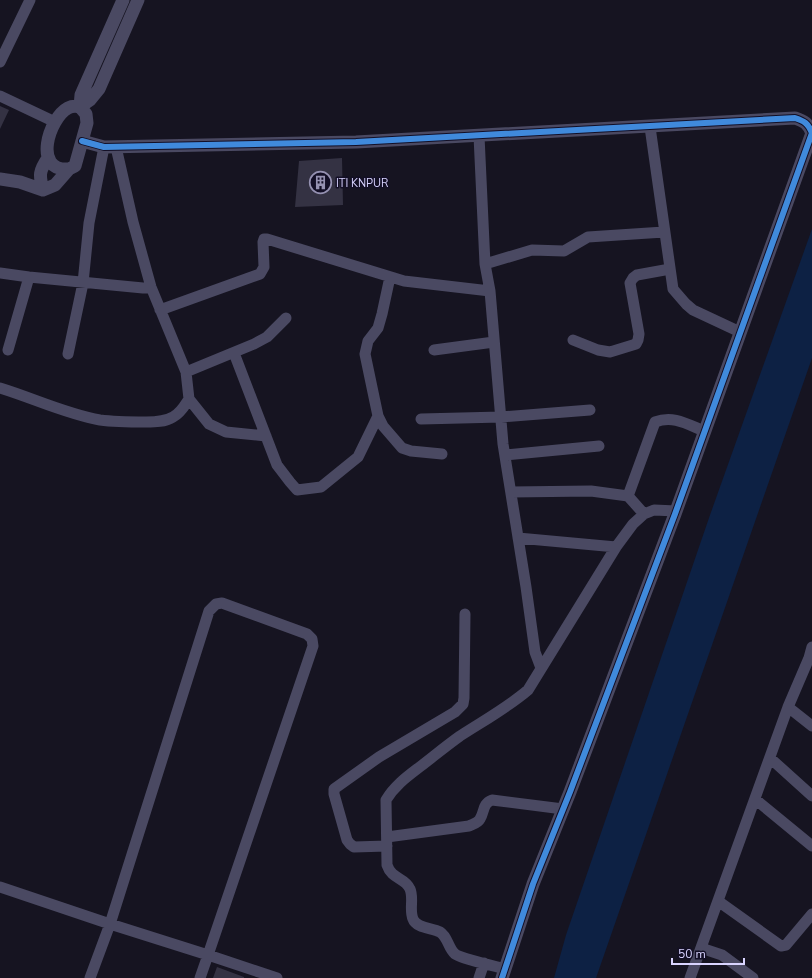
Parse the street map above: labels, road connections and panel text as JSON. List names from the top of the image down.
{
  "places": {
    "building": ["ITI KNPUR"]
  },
  "scale_bar": "50 m"
}
